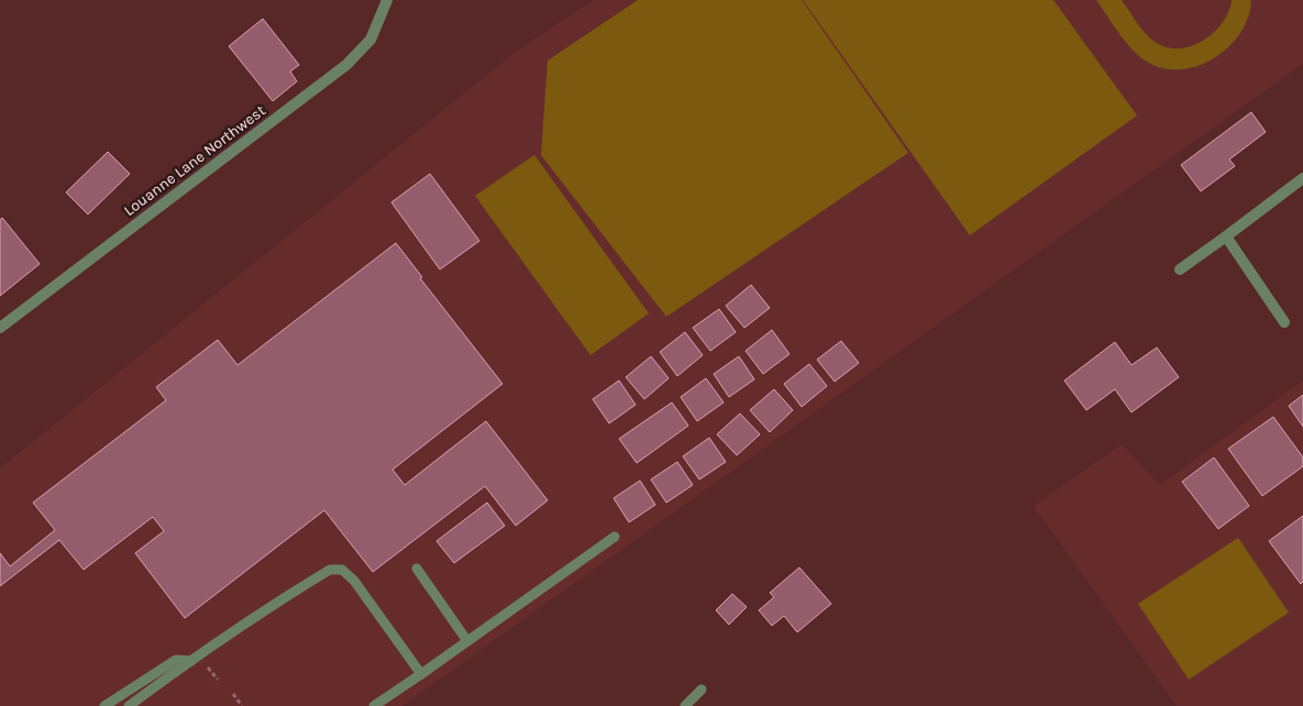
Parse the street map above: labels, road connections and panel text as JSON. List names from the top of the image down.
{
  "streets": {
    "street": ["Louanne Lane Northwest"]
  }
}
